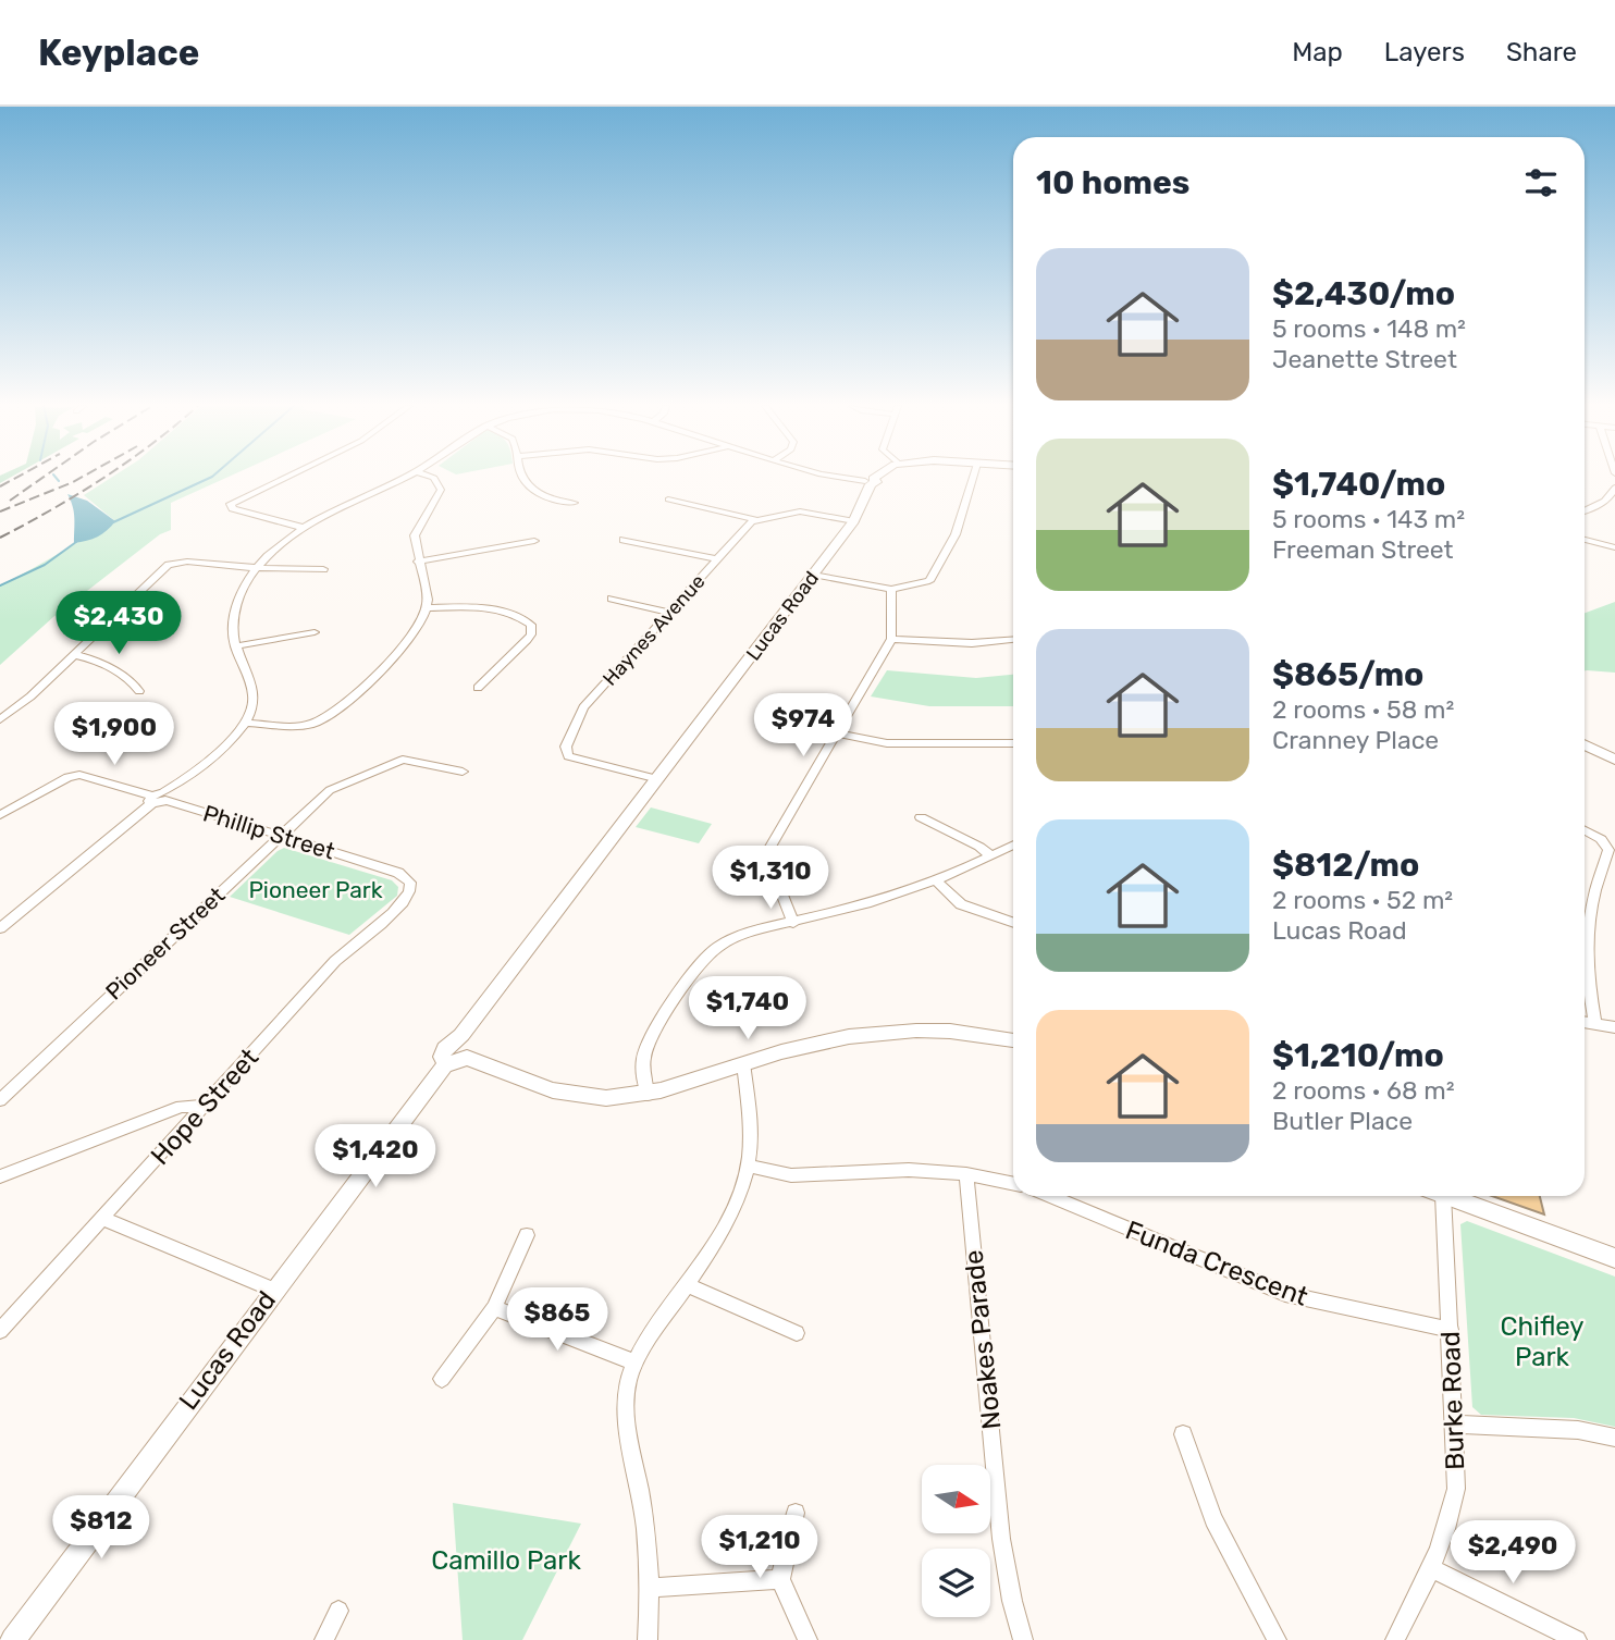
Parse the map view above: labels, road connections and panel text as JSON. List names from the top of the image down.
{
  "streets": {
    "street": [
      "Lucas Road",
      "Haynes Avenue",
      "Phillip Street",
      "Pioneer Street",
      "Hope Street",
      "Funda Crescent",
      "Noakes Parade",
      "Burke Road"
    ]
  },
  "crossings": [
    ["Lucas Road", "Haynes Avenue"],
    ["Phillip Street", "Pioneer Street"],
    ["Phillip Street", "Hope Street"],
    ["Funda Crescent", "Burke Road"]
  ],
  "parks": ["Pioneer Park", "Chifley Park", "Camillo Park"],
  "north": "right",
  "page": {
    "header": "Keyplace",
    "nav": ["Map", "Layers", "Share"],
    "heading": "10 homes",
    "list": [
      {
        "name": "$2,430/mo",
        "note": "5 rooms · 148 m² · Jeanette Street"
      },
      {
        "name": "$1,740/mo",
        "note": "5 rooms · 143 m² · Freeman Street"
      },
      {
        "name": "$865/mo",
        "note": "2 rooms · 58 m² · Cranney Place"
      },
      {
        "name": "$812/mo",
        "note": "2 rooms · 52 m² · Lucas Road"
      },
      {
        "name": "$1,210/mo",
        "note": "2 rooms · 68 m² · Butler Place"
      }
    ],
    "price": [
      "$2,430",
      "$974",
      "$1,900",
      "$1,310",
      "$1,740",
      "$1,420",
      "$865",
      "$812",
      "$1,210",
      "$2,490"
    ]
  }
}
